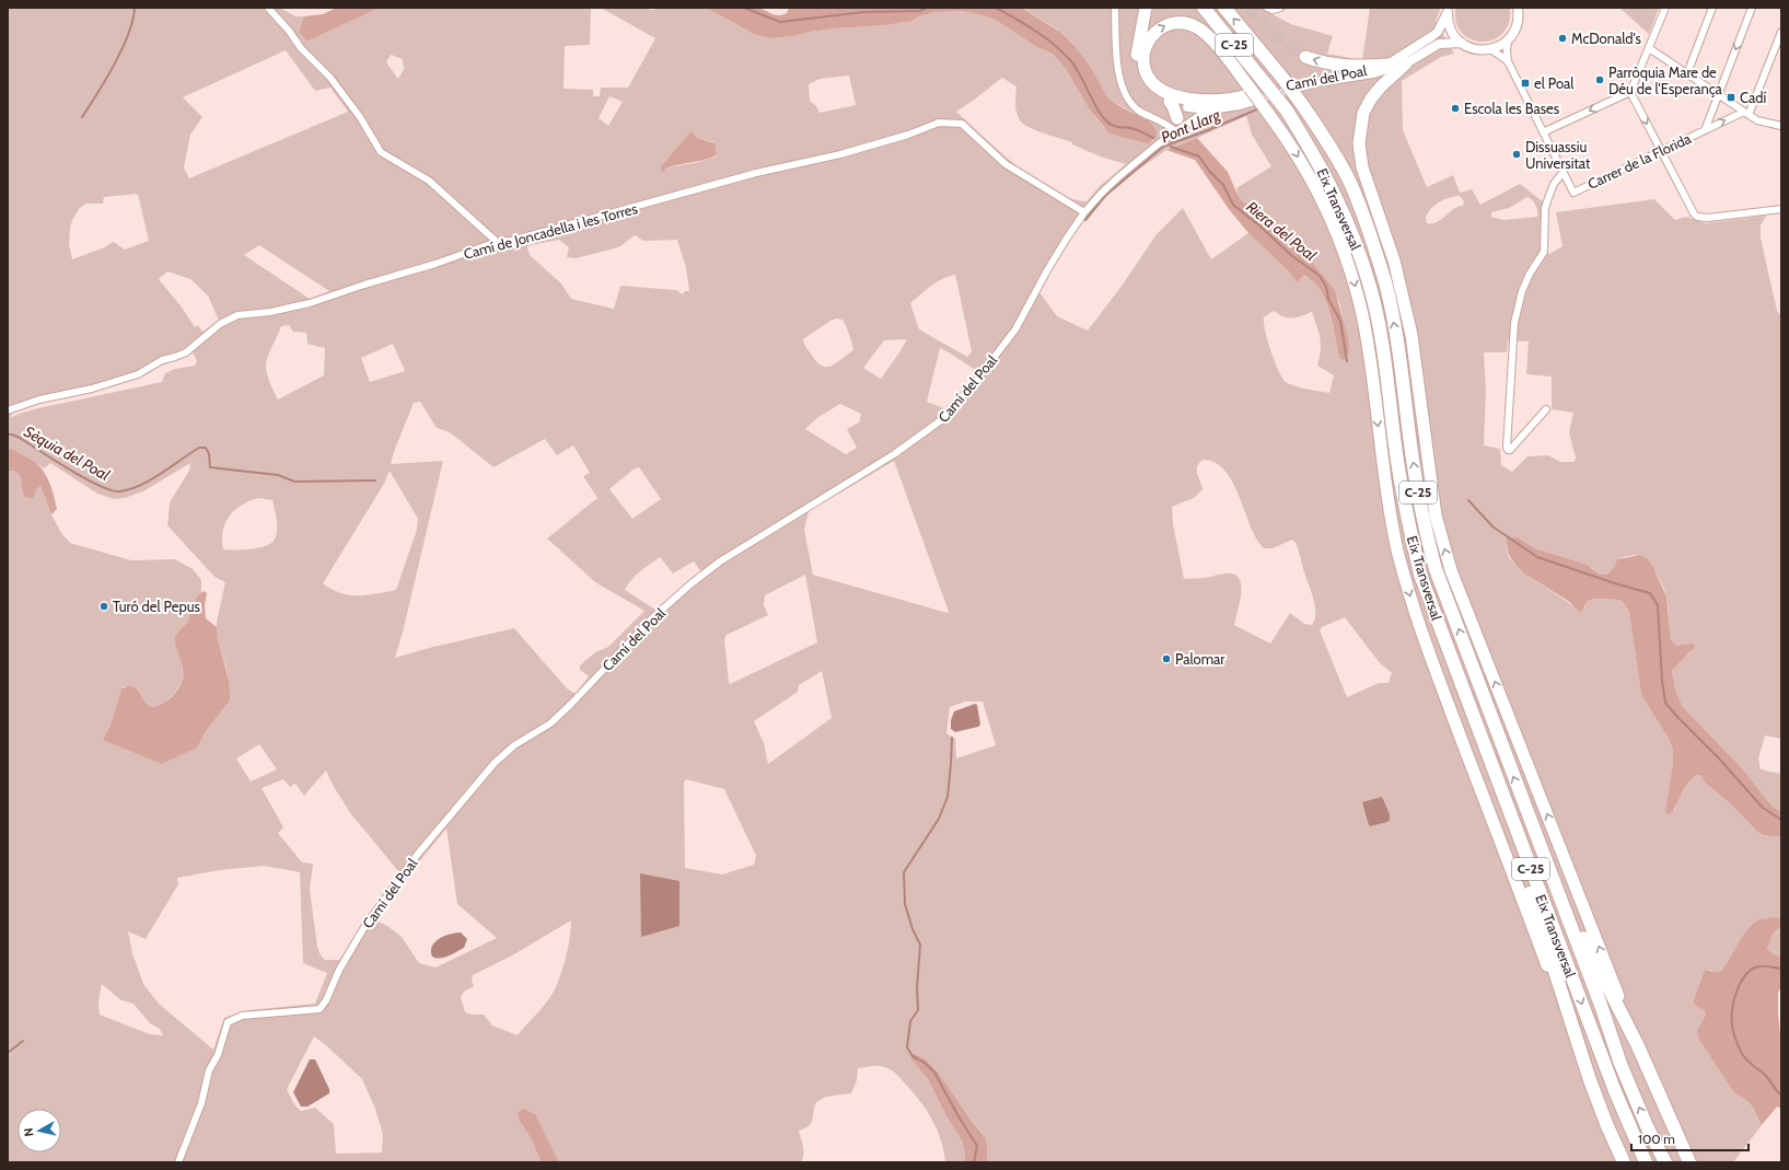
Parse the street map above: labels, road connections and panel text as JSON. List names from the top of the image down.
{
  "streets": {
    "highway": ["C-25", "Eix Transversal"],
    "street": ["Camí del Poal", "Carrer de la Florida", "Camí de Joncadella i les Torres"]
  },
  "crossings": [
    ["Camí del Poal", "Camí de Joncadella i les Torres"]
  ],
  "water": ["Pont Llarg", "Riera del Poal", "Sèquia del Poal"],
  "places": {
    "other": [
      "McDonald's",
      "Parròquia Mare de Déu de l'Esperança",
      "Escola les Bases",
      "Dissuassiu Universitat",
      "Turó del Pepus",
      "Palomar"
    ],
    "transit": ["el Poal", "Cadí"]
  },
  "scale_bar": "100 m",
  "north": "left"
}
